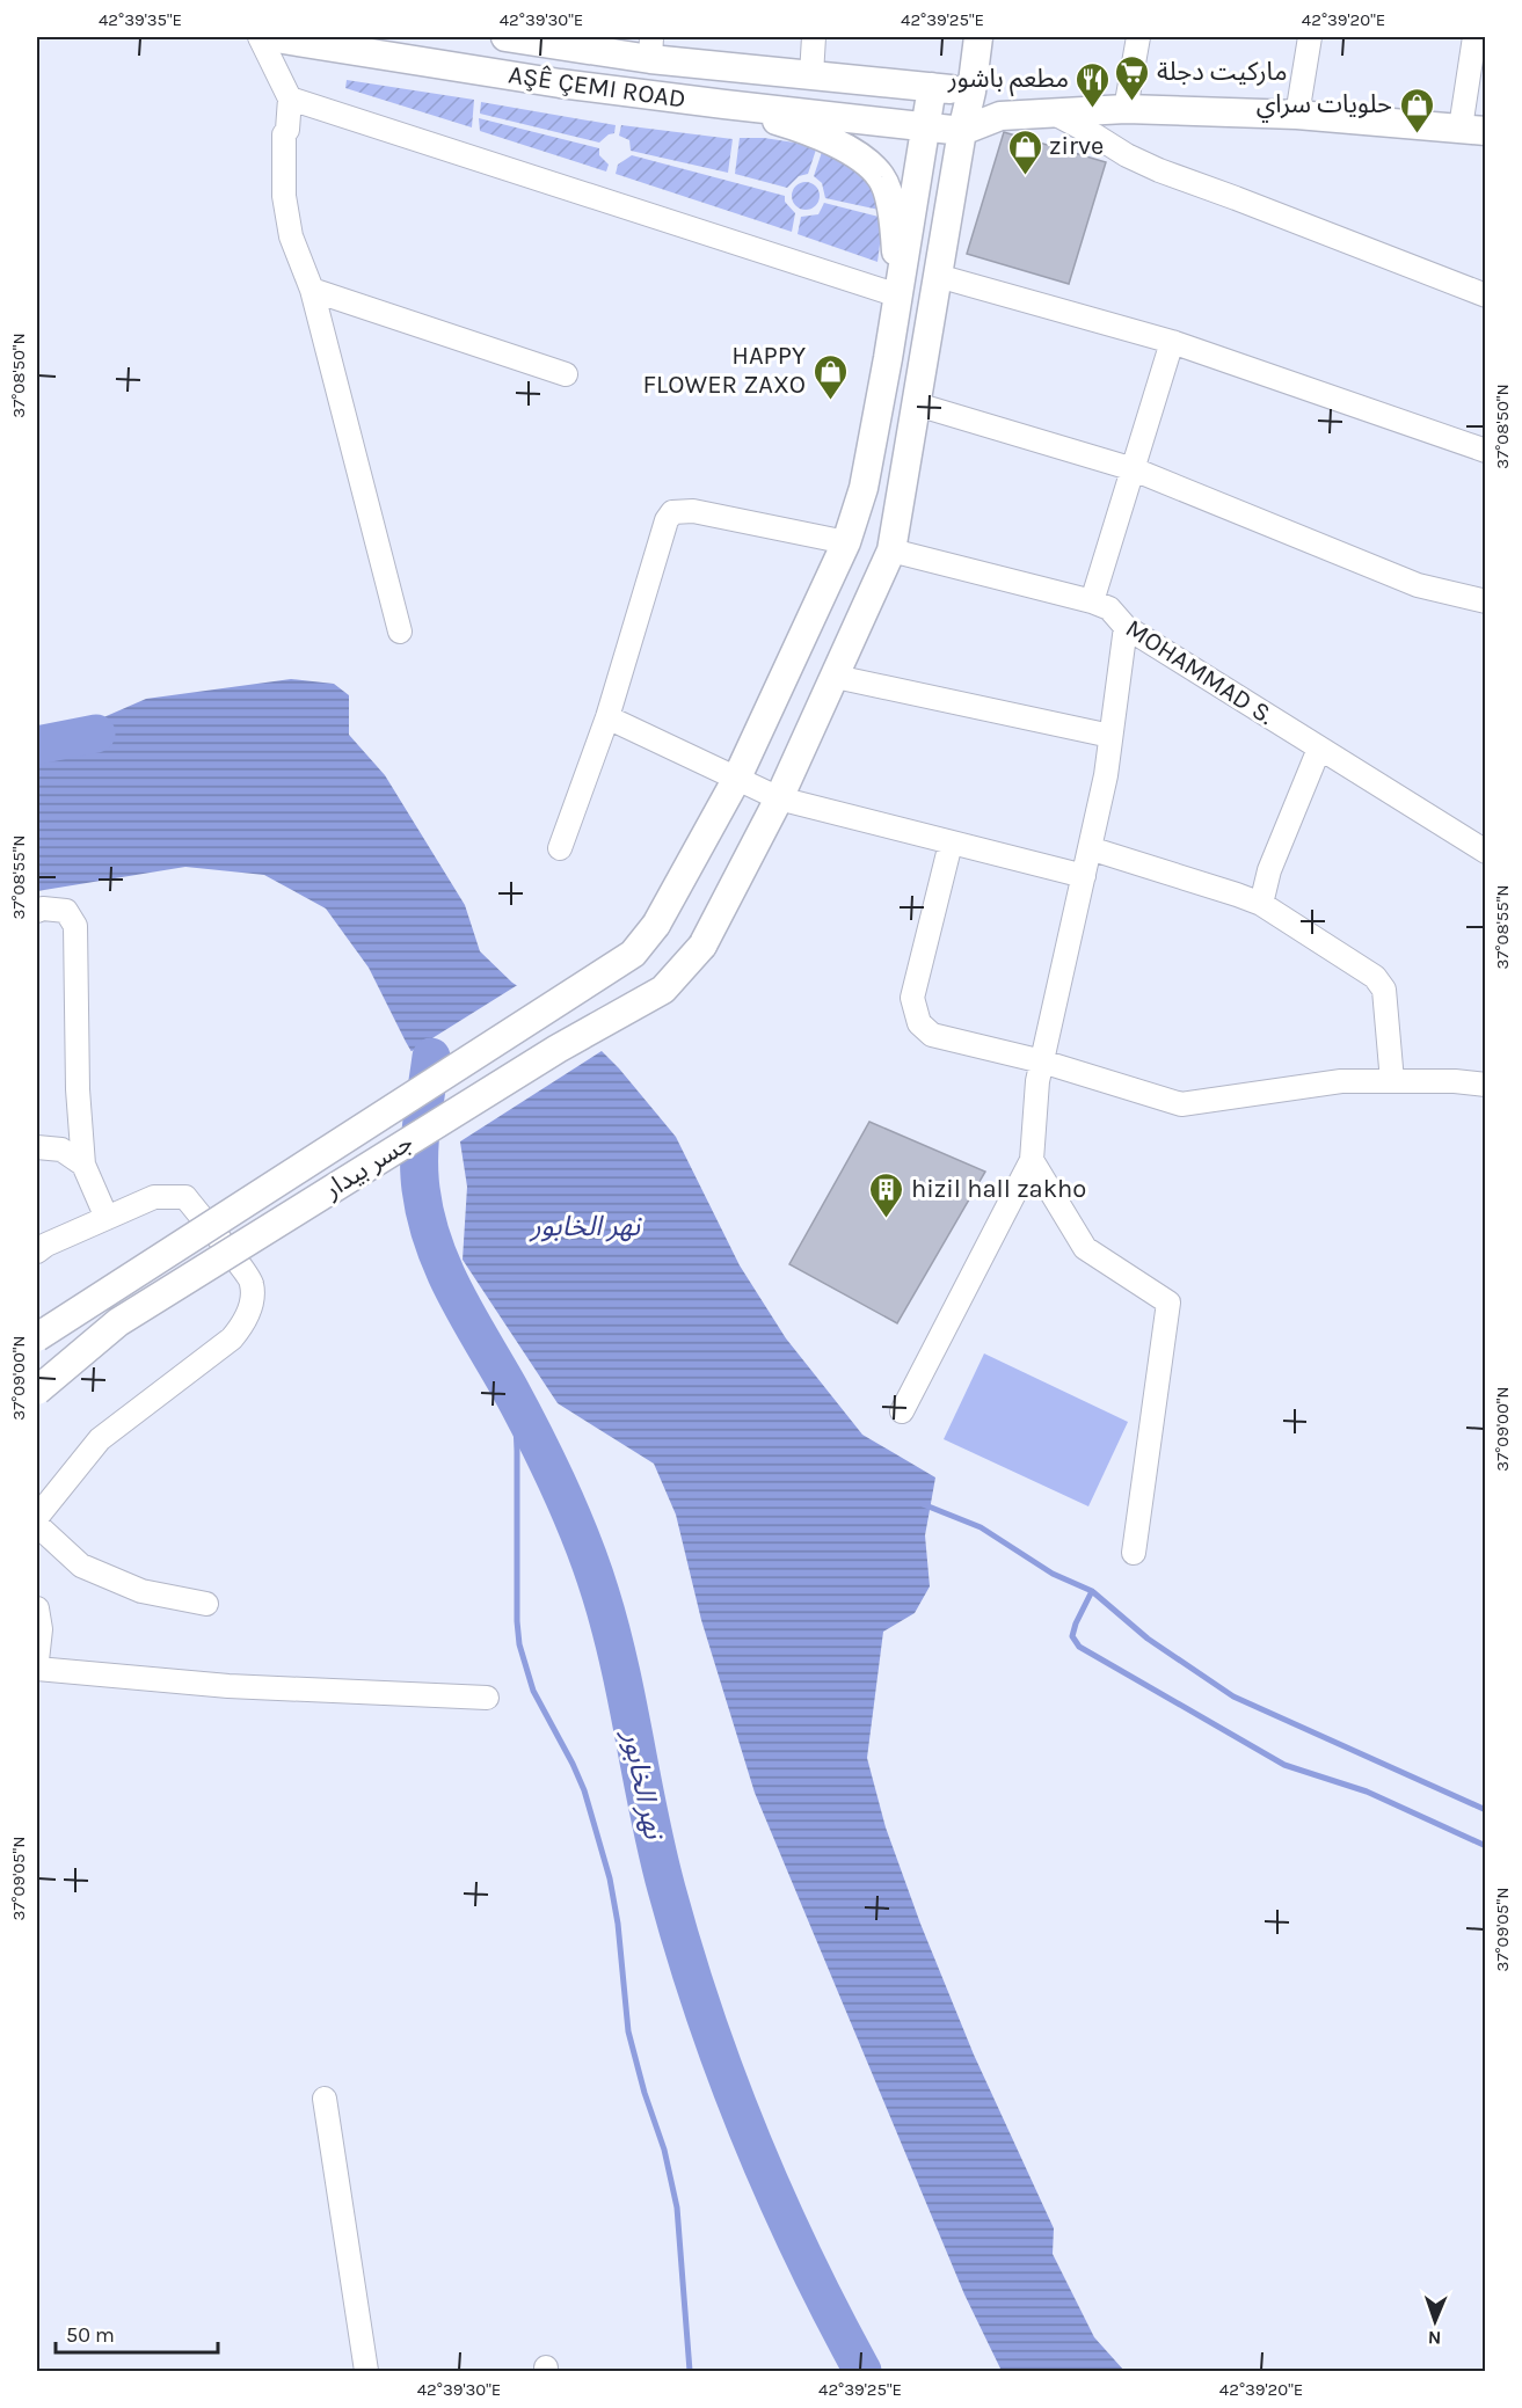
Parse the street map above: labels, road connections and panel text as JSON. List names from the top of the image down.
{
  "streets": {
    "main road": ["AŞÊ ÇEMI ROAD", "جسر بيدار"],
    "street": ["MOHAMMAD S."]
  },
  "crossings": [
    ["AŞÊ ÇEMI ROAD", "جسر بيدار"],
    ["MOHAMMAD S.", "جسر بيدار"]
  ],
  "water": ["نهر الخابور"],
  "places": {
    "supermarket": ["ماركيت دجلة"],
    "restaurant": ["مطعم باشور"],
    "shop": ["حلويات سراي", "zirve", "HAPPY FLOWER ZAXO"],
    "building": ["hizil hall zakho"]
  },
  "scale_bar": "50 m",
  "north": "bottom",
  "coordinates": [
    "42°39'35\"E",
    "42°39'30\"E",
    "42°39'25\"E",
    "42°39'20\"E",
    "37°08'50\"N",
    "37°08'55\"N",
    "37°09'00\"N",
    "37°09'05\"N"
  ]
}
